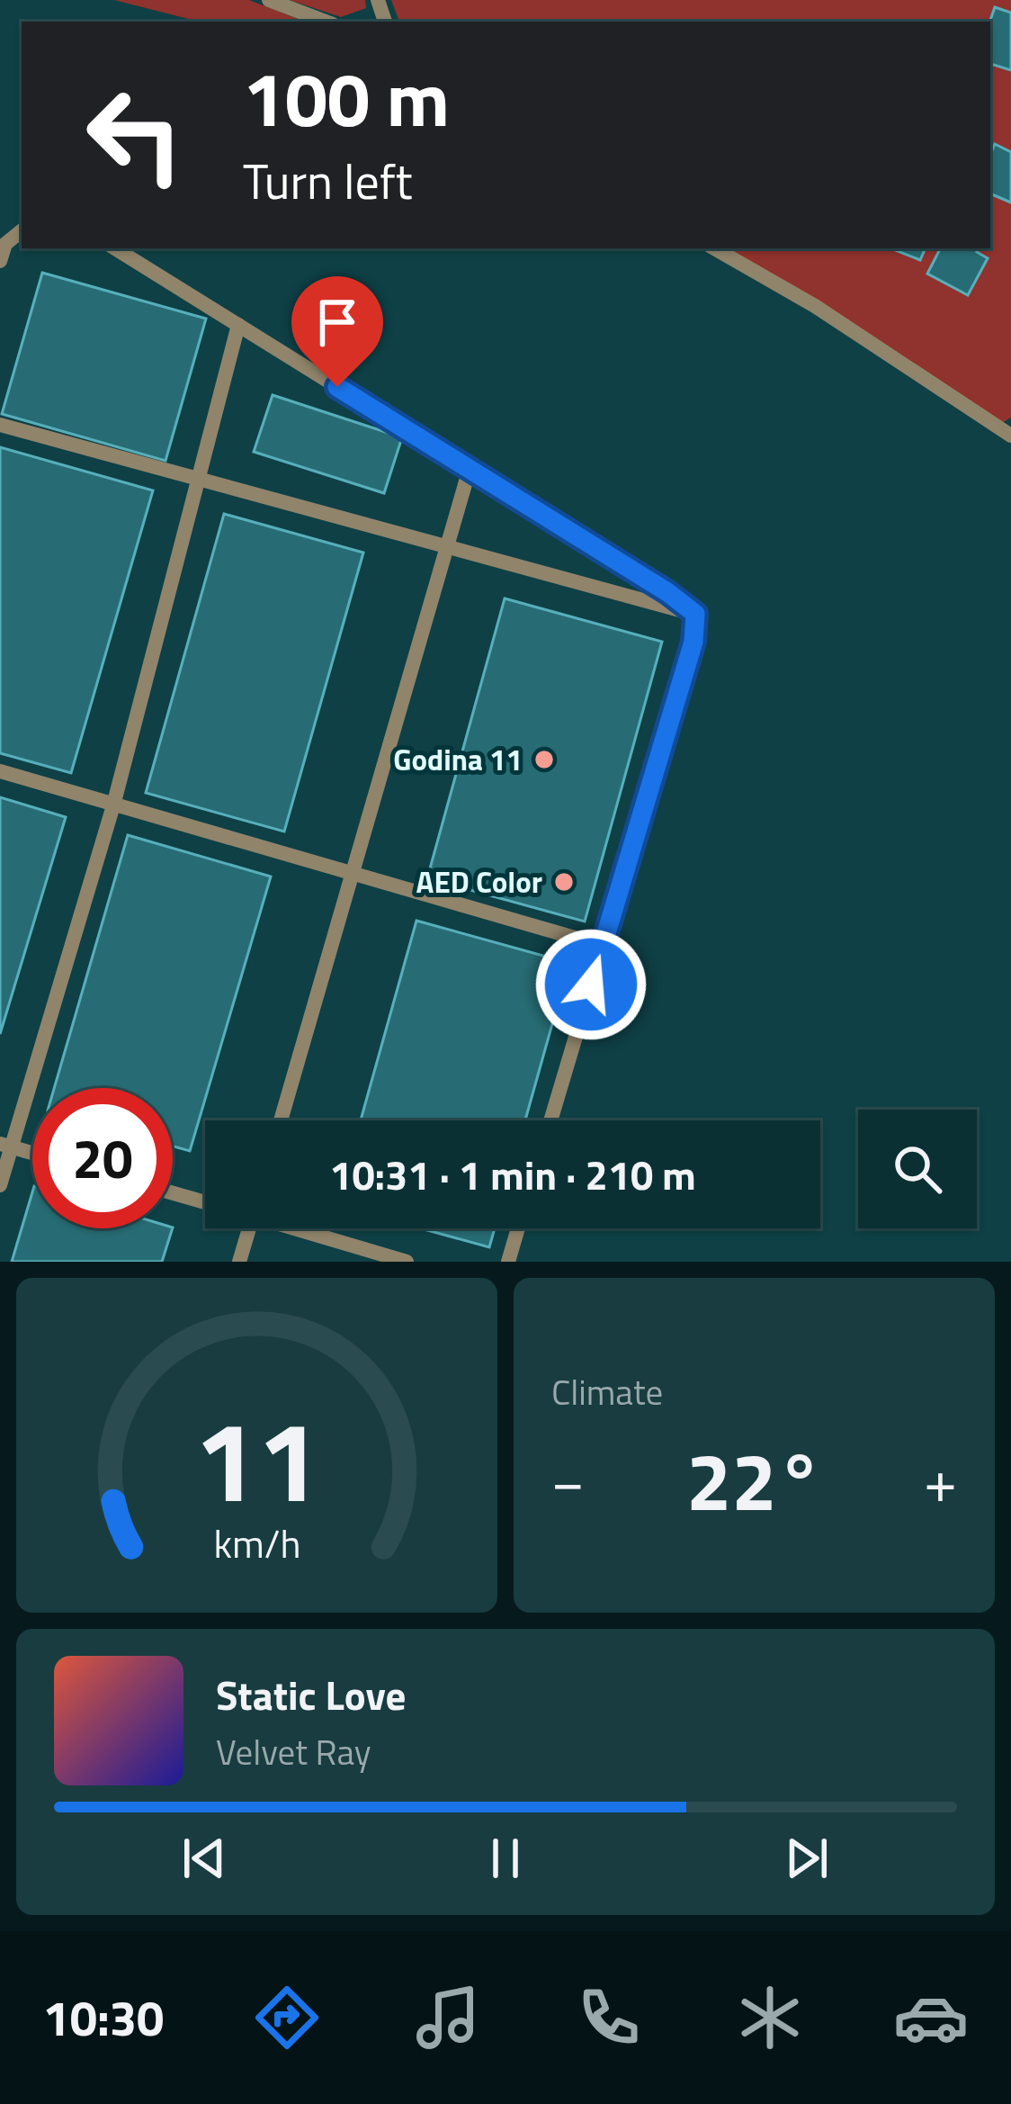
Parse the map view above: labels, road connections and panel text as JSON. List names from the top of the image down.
{
  "places": ["Godina 11", "AED Color"],
  "page": {
    "turn": ["100 m", "Turn left"],
    "limit": "20",
    "trip": "10:31 · 1 min · 210 m",
    "tile": "Climate",
    "heat": ["−", "22°", "+"],
    "song": ["Static Love", "Velvet Ray"],
    "tabs": "10:30",
    "gauge": ["11", "km/h"]
  }
}
